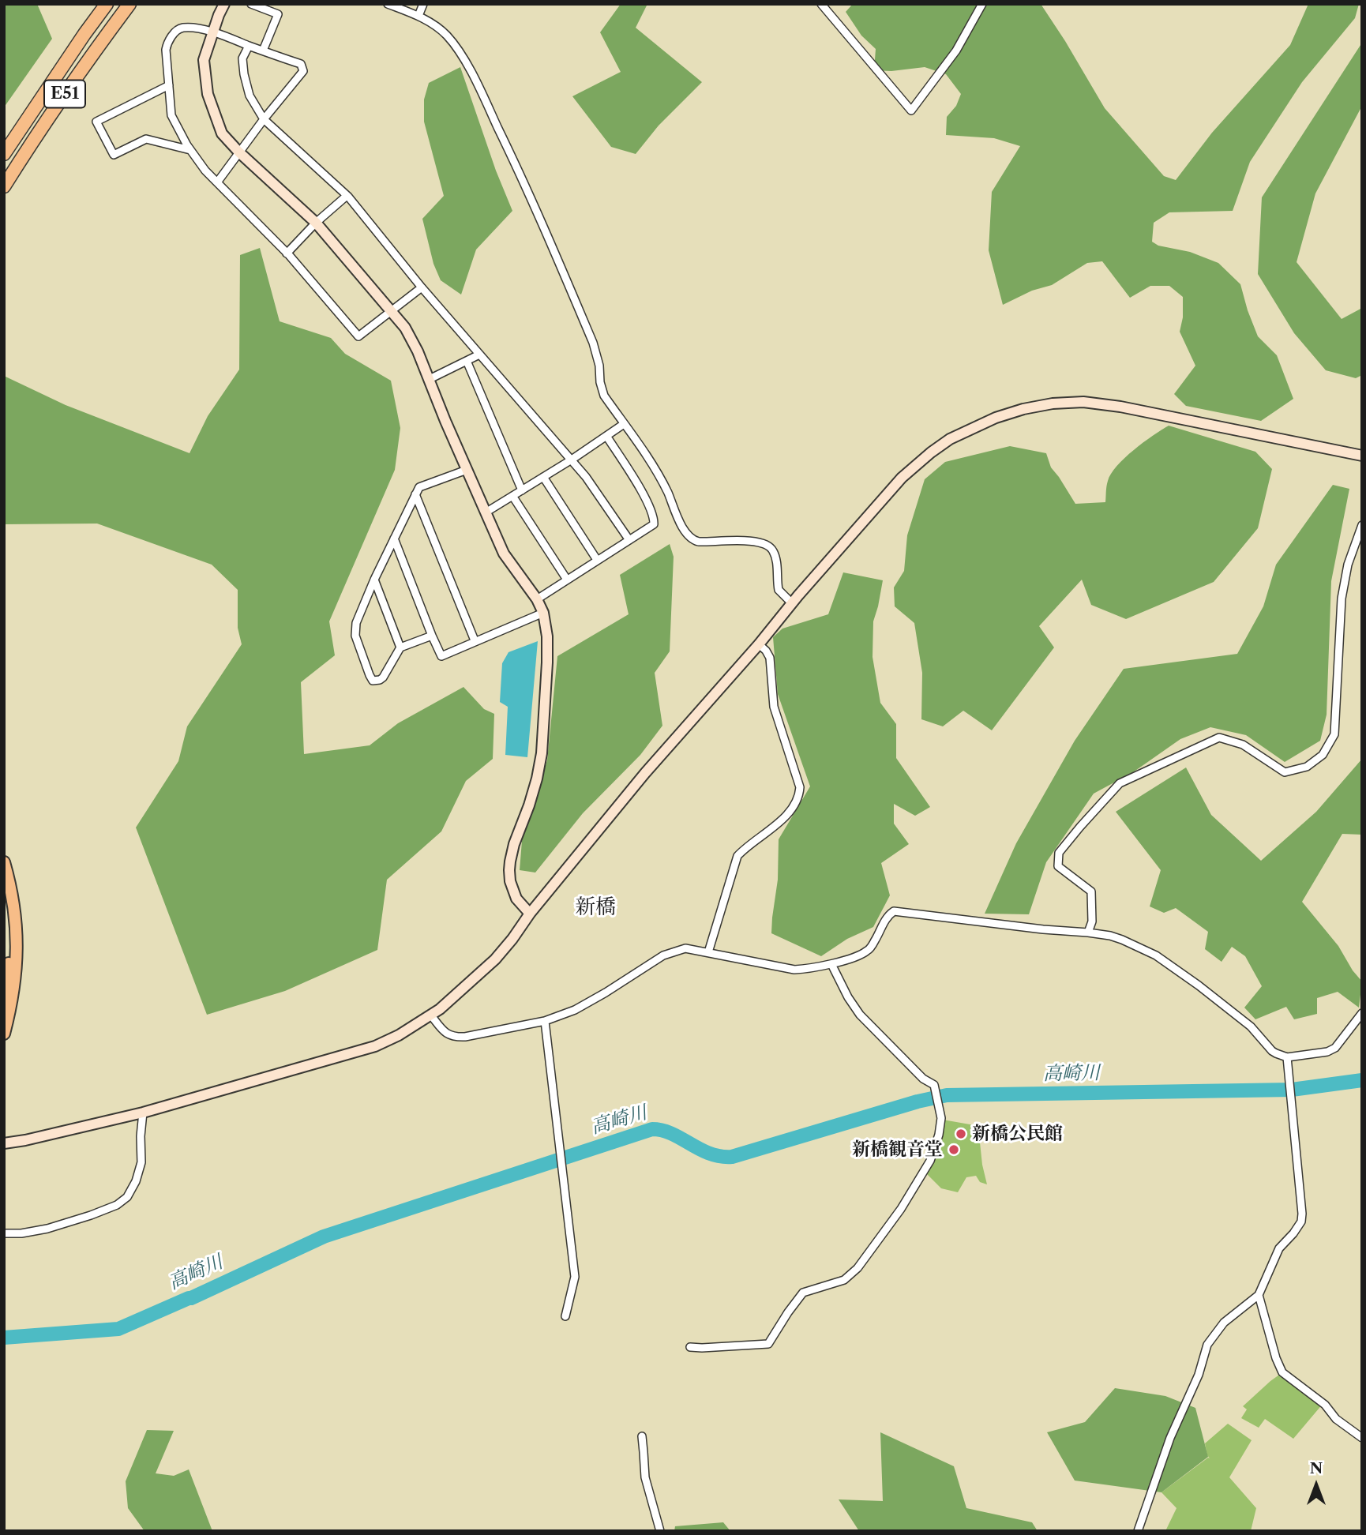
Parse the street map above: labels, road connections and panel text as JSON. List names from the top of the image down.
{
  "streets": {
    "highway": ["E51"]
  },
  "districts": ["新橋"],
  "water": ["高崎川"],
  "places": ["新橋公民館", "新橋観音堂"],
  "north": "top"
}
